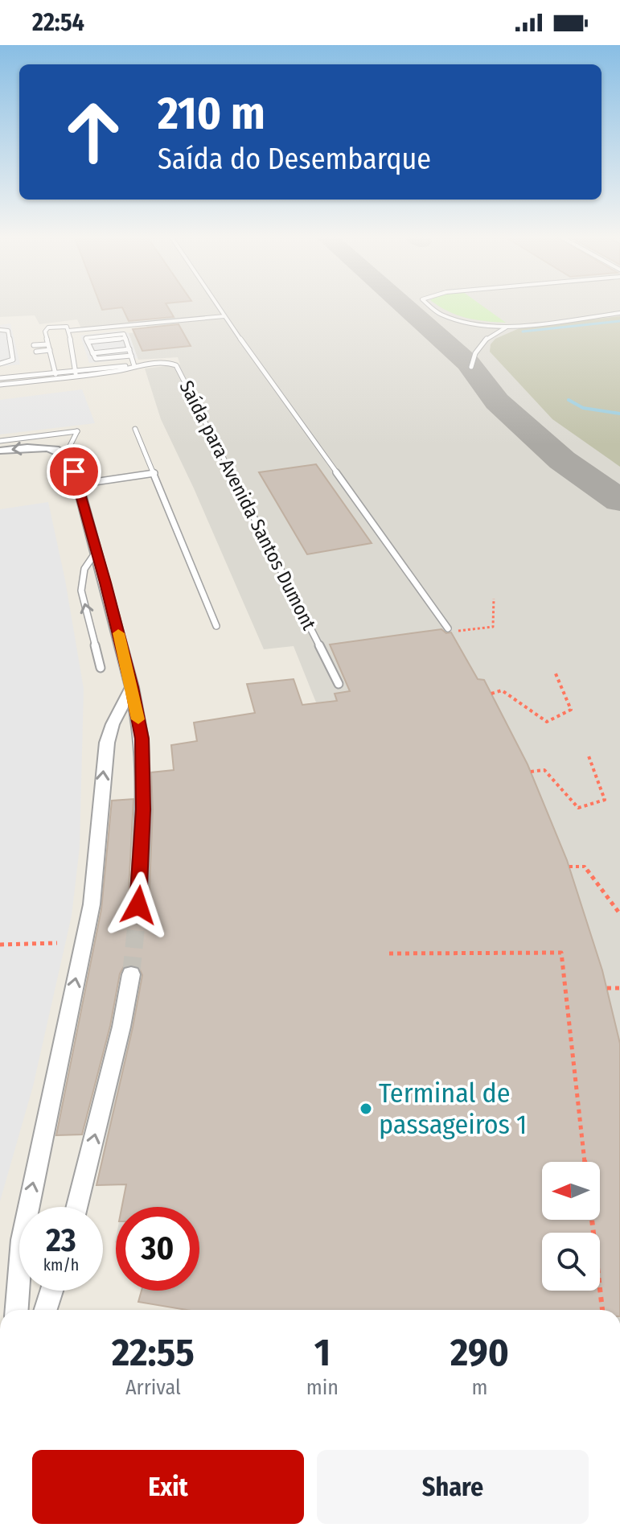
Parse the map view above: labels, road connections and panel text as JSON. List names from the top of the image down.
{
  "streets": {
    "lane": ["Saída para Avenida Santos Dumont"]
  },
  "places": ["Terminal de passageiros 1"],
  "north": "left",
  "page": {
    "status": "22:54",
    "turn": ["210 m", "Saída do Desembarque"],
    "speed": "23 km/h",
    "limit": "30",
    "eta": [
      "22:55",
      "Arrival",
      "1",
      "min",
      "290",
      "m"
    ],
    "buttons": ["Exit", "Share"]
  }
}
